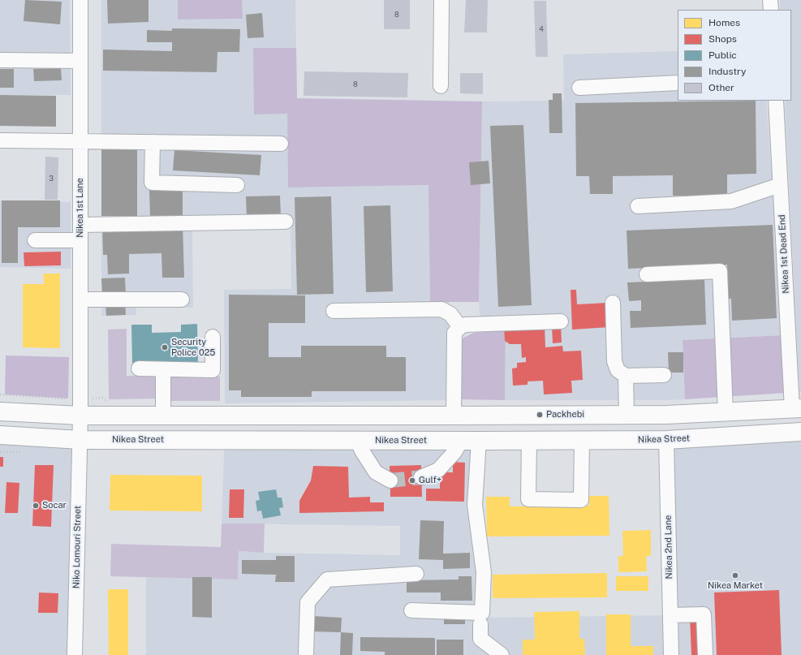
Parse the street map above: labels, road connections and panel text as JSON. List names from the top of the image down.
{
  "streets": {
    "main road": ["Nikea Street"],
    "street": [
      "Nikea 1st Lane",
      "Nikea 1st Dead End",
      "Niko Lomouri Street",
      "Nikea 2nd Lane"
    ]
  },
  "crossings": [
    ["Nikea 1st Lane", "Niko Lomouri Street"],
    ["Nikea Street", "Niko Lomouri Street"],
    ["Nikea Street", "Nikea 2nd Lane"]
  ],
  "places": [
    "Security Police 025",
    "Packhebi",
    "Gulf+",
    "Socar",
    "Nikea Market"
  ],
  "house_numbers": [
    "8",
    "4",
    "8",
    "3"
  ],
  "legend": [
    "Homes",
    "Shops",
    "Public",
    "Industry",
    "Other"
  ]
}
